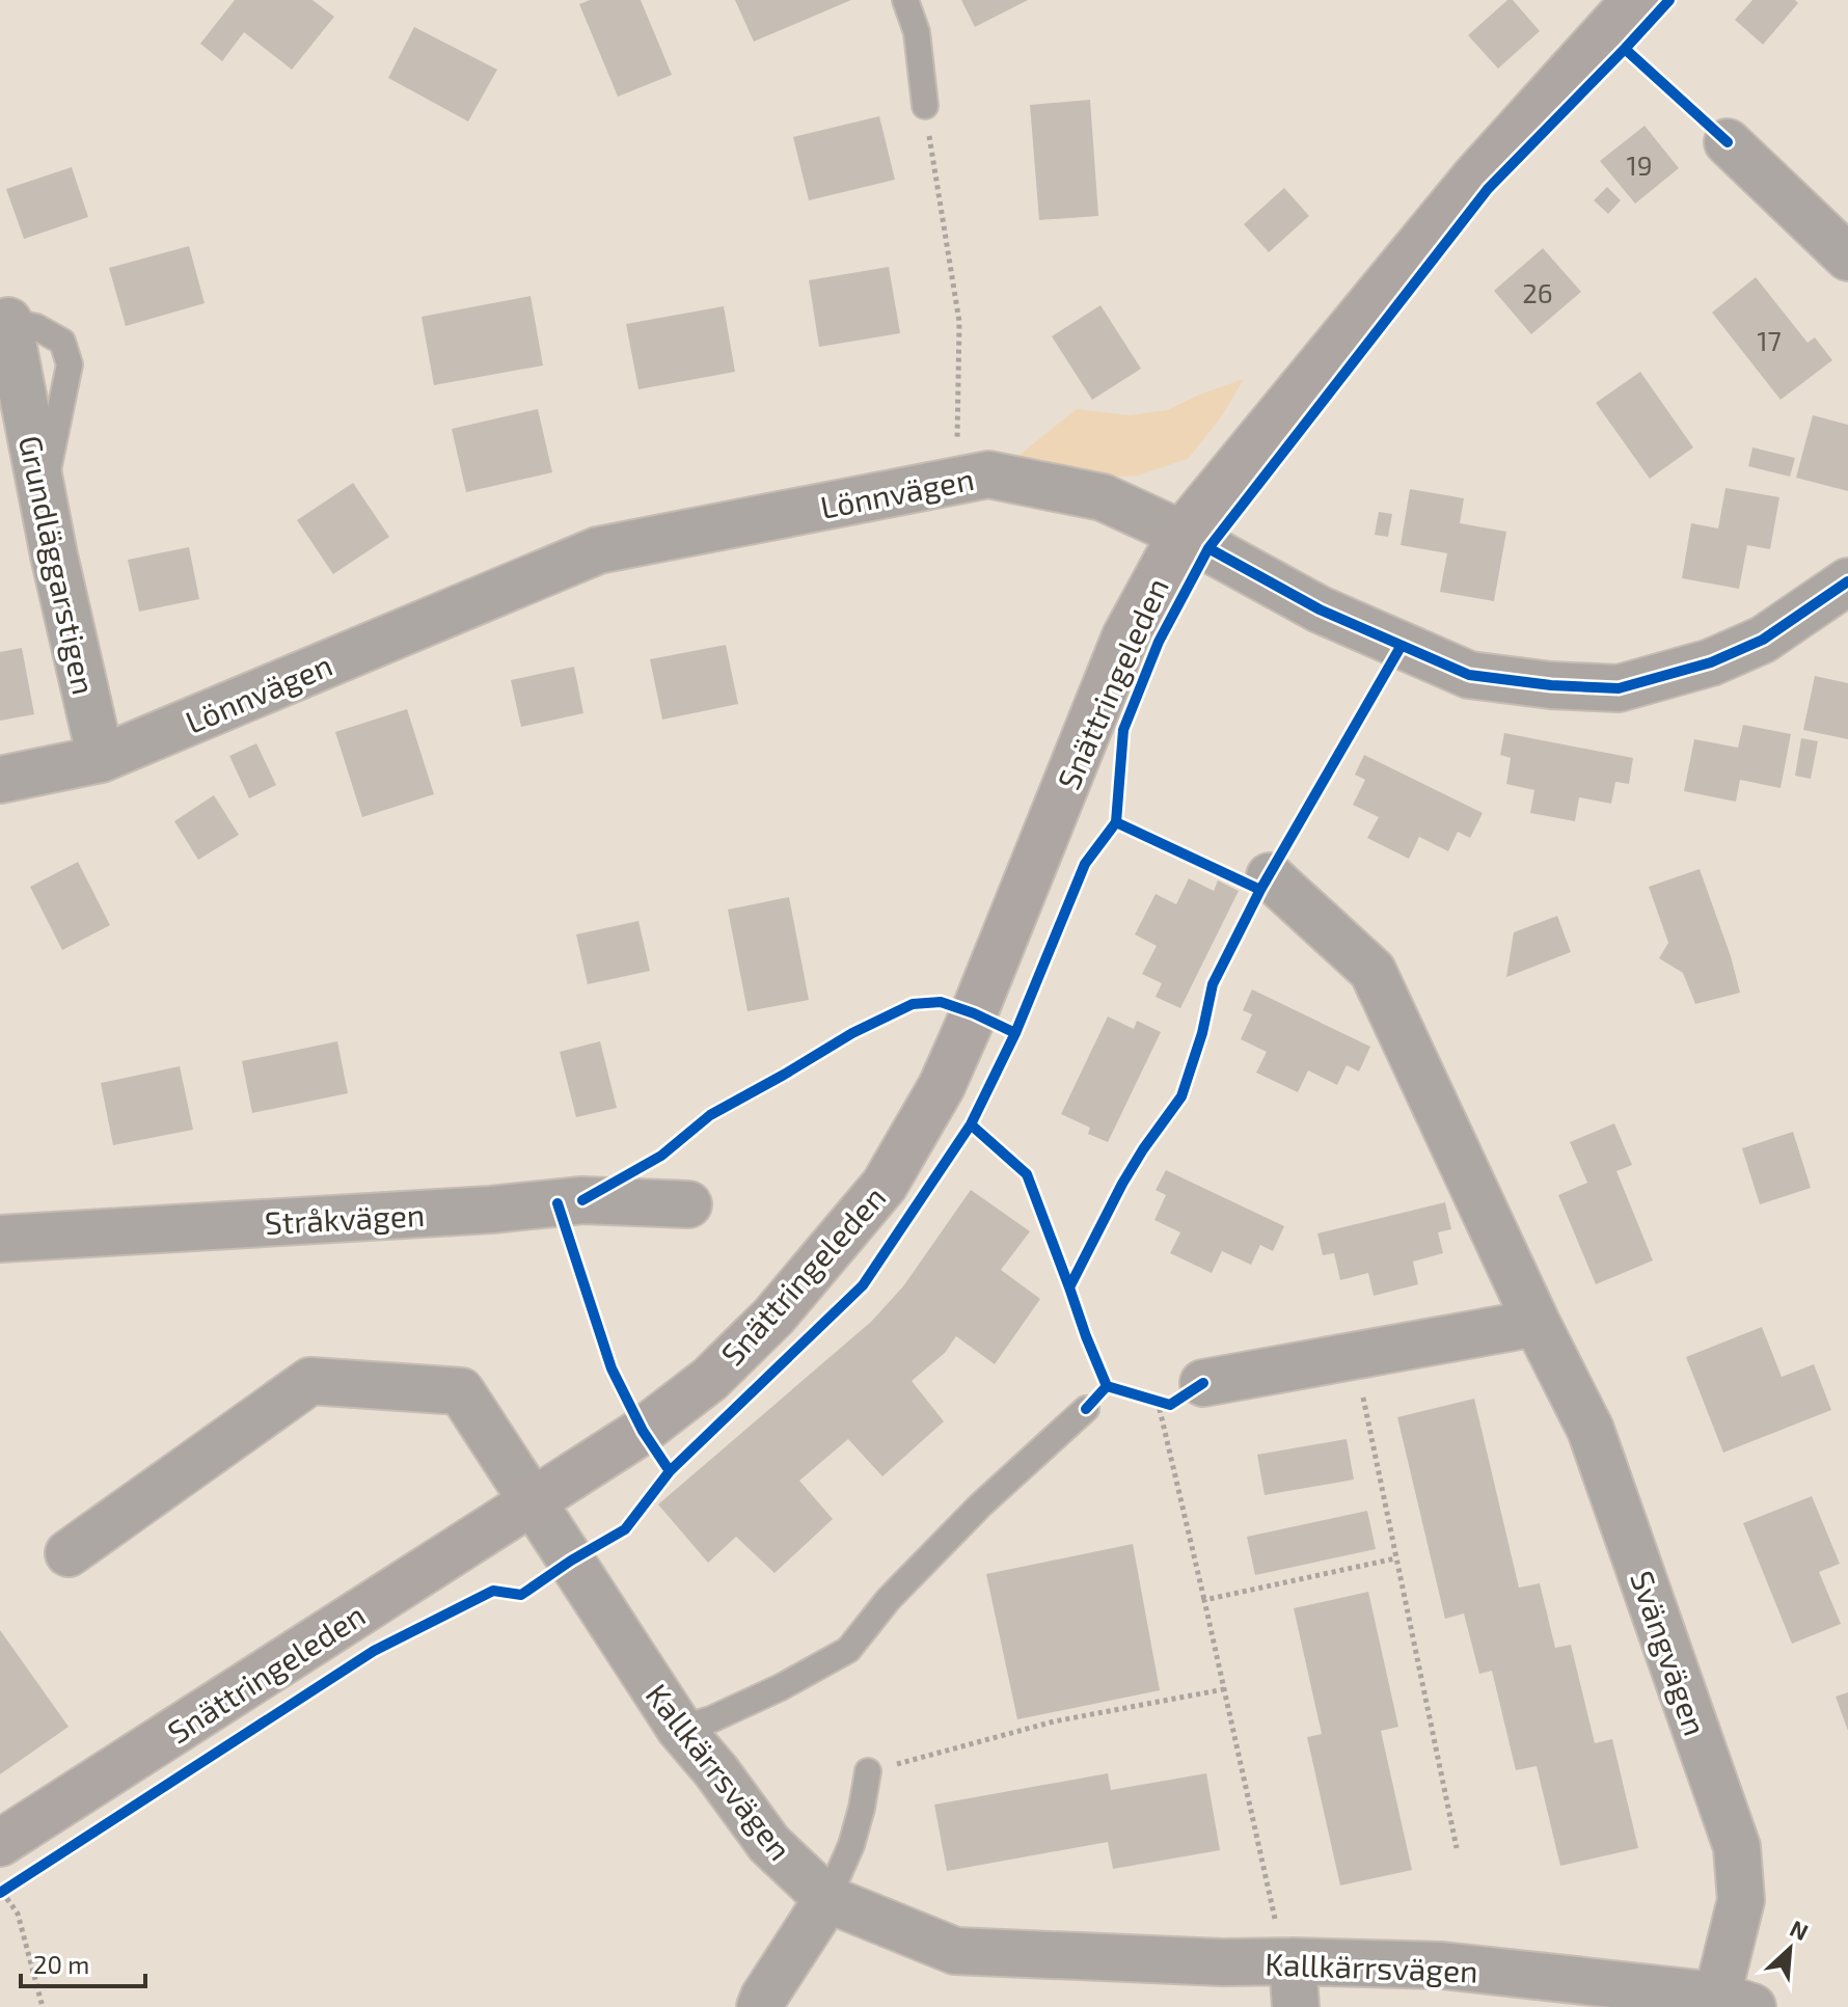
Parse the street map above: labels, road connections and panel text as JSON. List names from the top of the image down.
{
  "streets": {
    "street": [
      "Lönnvägen",
      "Grundläggarstigen",
      "Snättringeleden",
      "Stråkvägen",
      "Svängvägen",
      "Kallkärrsvägen"
    ]
  },
  "crossings": [
    ["Lönnvägen", "Grundläggarstigen"],
    ["Lönnvägen", "Snättringeleden"],
    ["Snättringeleden", "Kallkärrsvägen"],
    ["Svängvägen", "Kallkärrsvägen"]
  ],
  "house_numbers": ["19", "26", "17"],
  "scale_bar": "20 m",
  "north": "top right"
}
